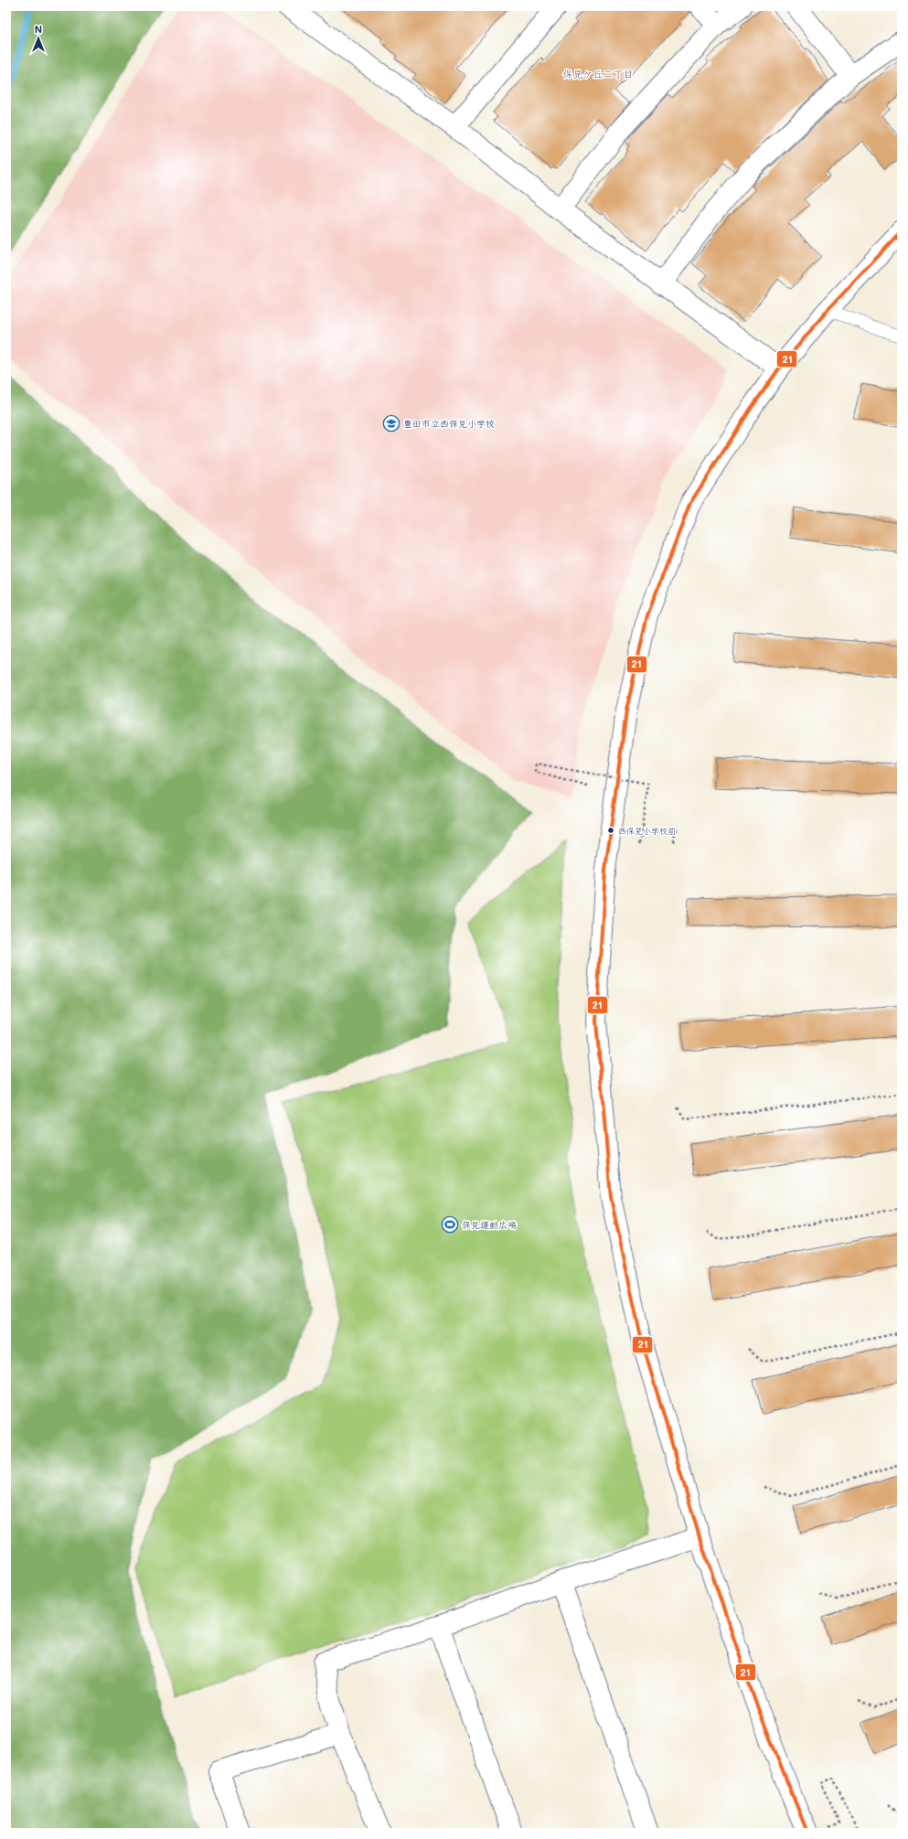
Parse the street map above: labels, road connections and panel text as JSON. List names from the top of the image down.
{
  "districts": ["保見ケ丘二丁目"],
  "places": {
    "school or university": ["豊田市立西保見小学校"],
    "other": ["西保見小学校前"],
    "sports": ["保見運動広場"]
  },
  "lines": ["transit line 21"],
  "north": "top"
}
